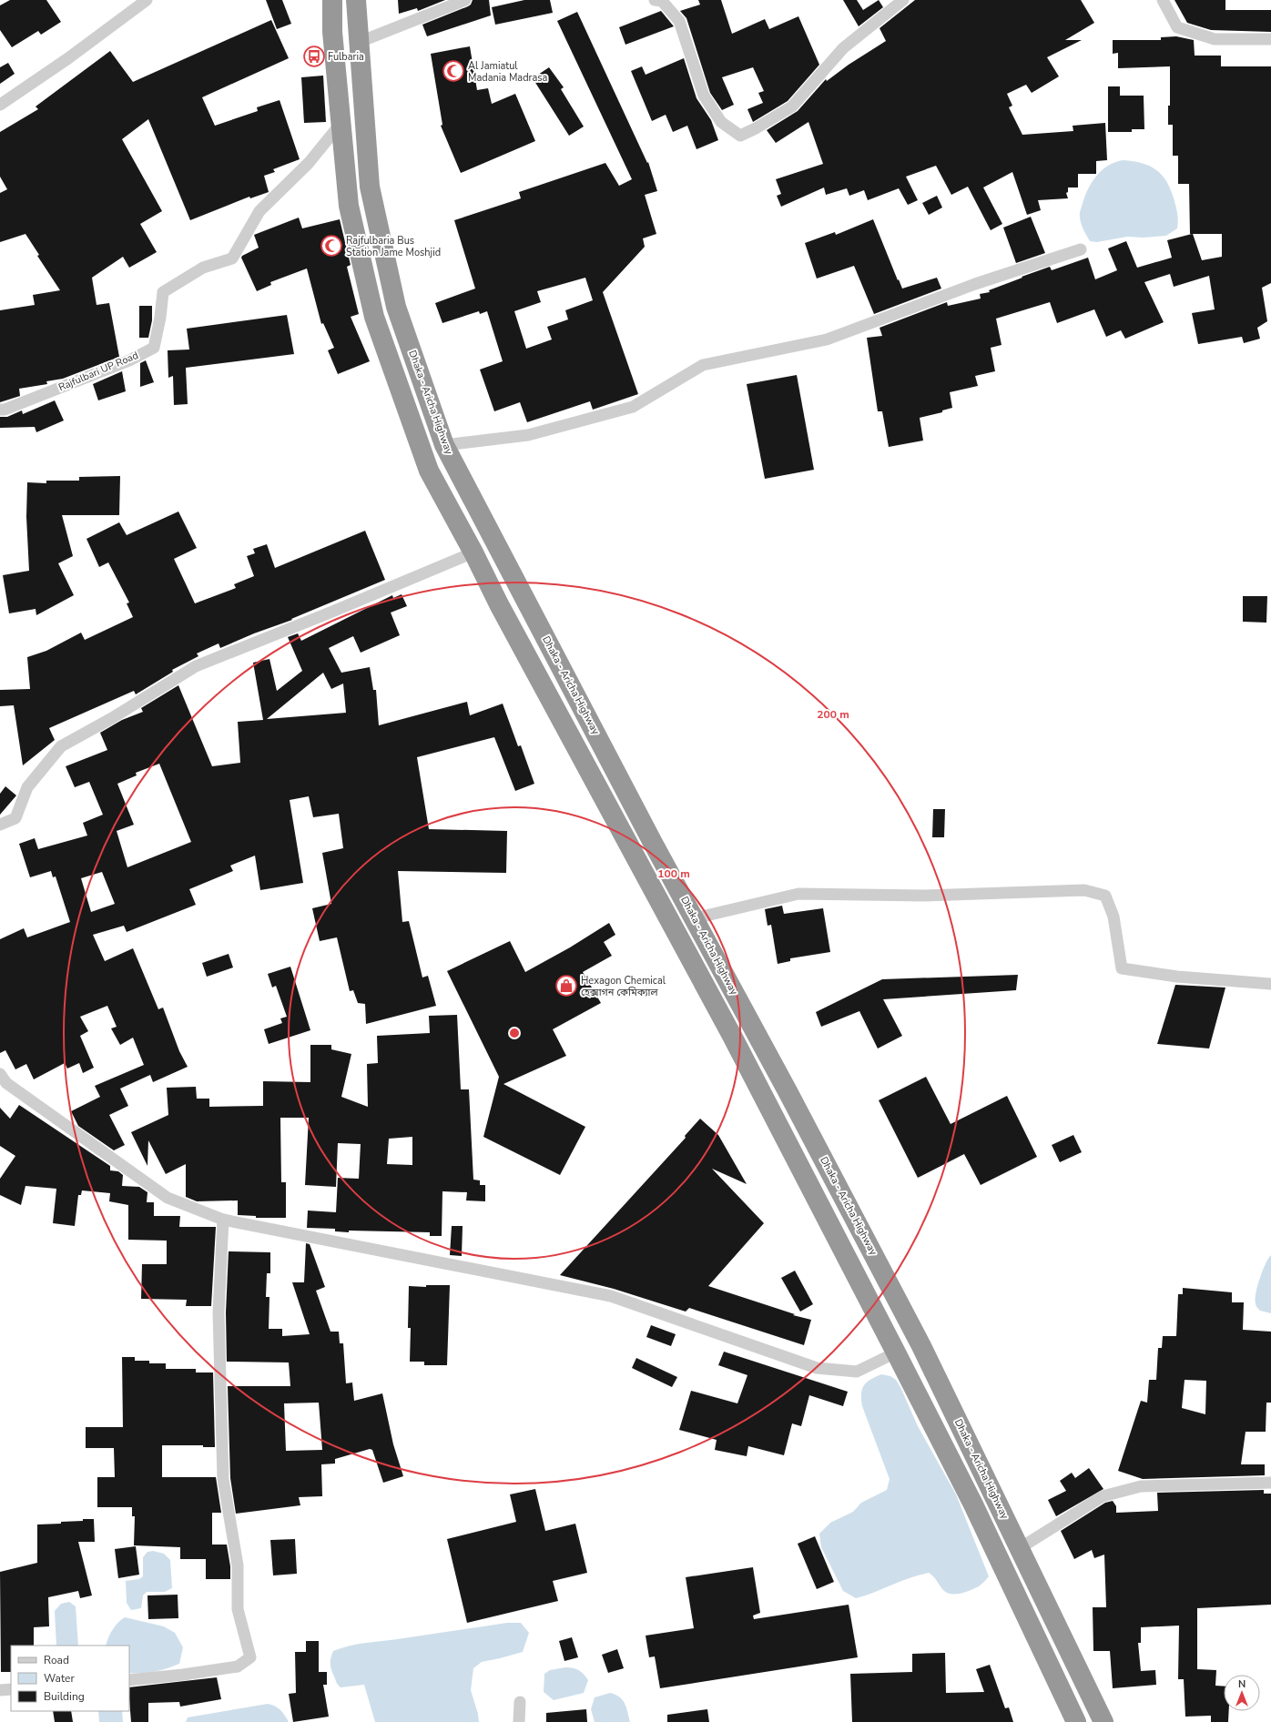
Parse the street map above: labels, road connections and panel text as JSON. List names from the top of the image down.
{
  "streets": {
    "highway": ["Dhaka - Aricha Highway"],
    "street": ["Rajfulbari UP Road"]
  },
  "places": {
    "bus stop": ["Fulbaria"],
    "mosque": ["Al Jamiatul Madania Madrasa", "Rajfulbaria Bus Station Jame Moshjid"],
    "shop": ["Hexagon Chemical হেক্সাগন কেমিক্যাল"]
  },
  "legend": ["Road", "Water", "Building"],
  "north": "top",
  "rings": ["200 m", "100 m"]
}
